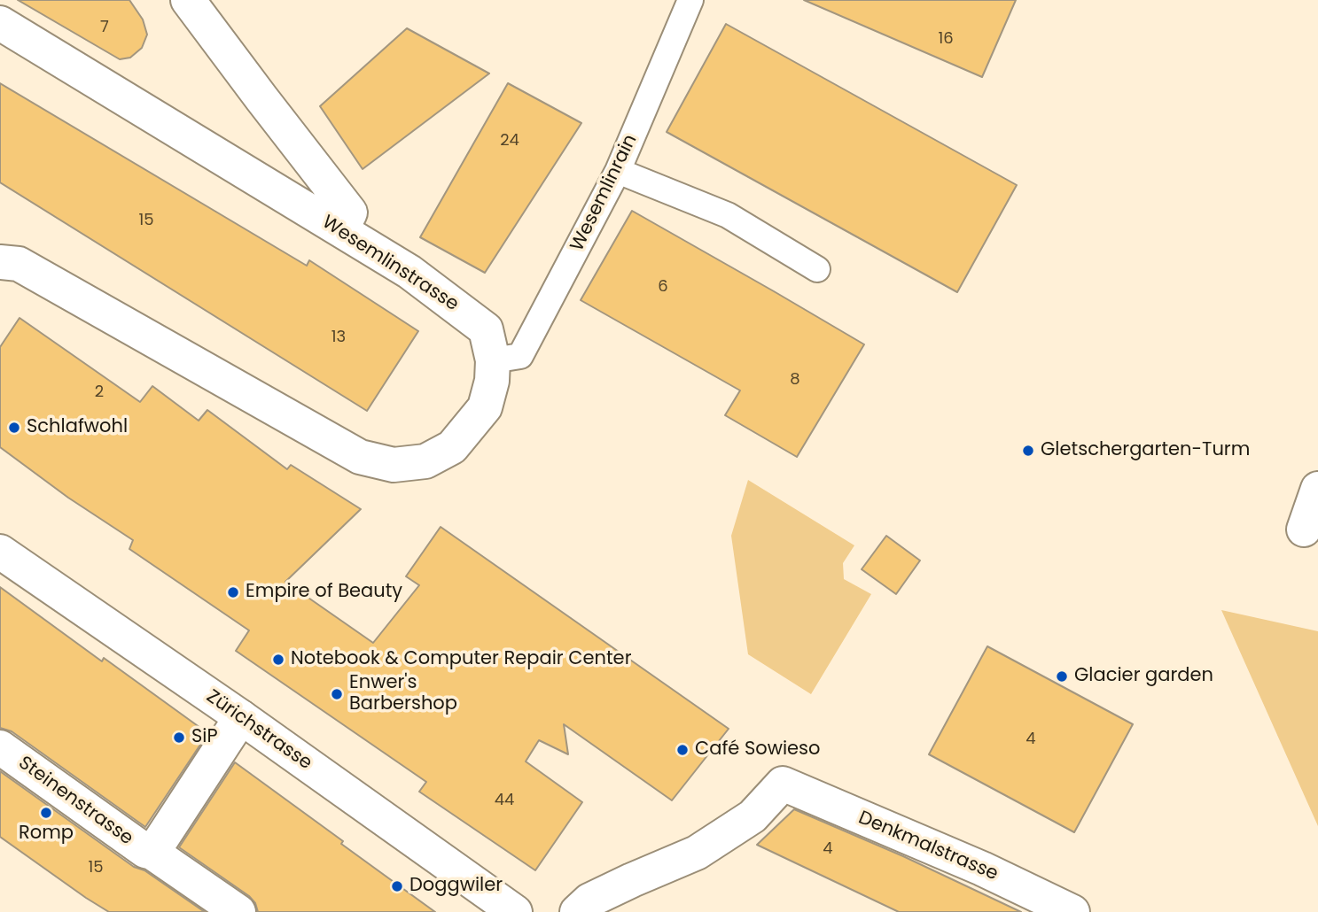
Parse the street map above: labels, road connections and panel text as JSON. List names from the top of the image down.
{
  "streets": {
    "street": [
      "Wesemlinstrasse",
      "Zürichstrasse",
      "Steinenstrasse",
      "Denkmalstrasse"
    ],
    "lane": ["Wesemlinrain"]
  },
  "crossings": [
    ["Wesemlinrain", "Wesemlinstrasse"],
    ["Zürichstrasse", "Steinenstrasse"]
  ],
  "places": [
    "Schlafwohl",
    "Gletschergarten-Turm",
    "Empire of Beauty",
    "Notebook & Computer Repair Center",
    "Glacier garden",
    "Enwer's Barbershop",
    "SiP",
    "Café Sowieso",
    "Romp",
    "Doggwiler"
  ],
  "house_numbers": [
    "7",
    "16",
    "24",
    "15",
    "6",
    "13",
    "8",
    "2",
    "4",
    "44",
    "4",
    "15"
  ]
}
